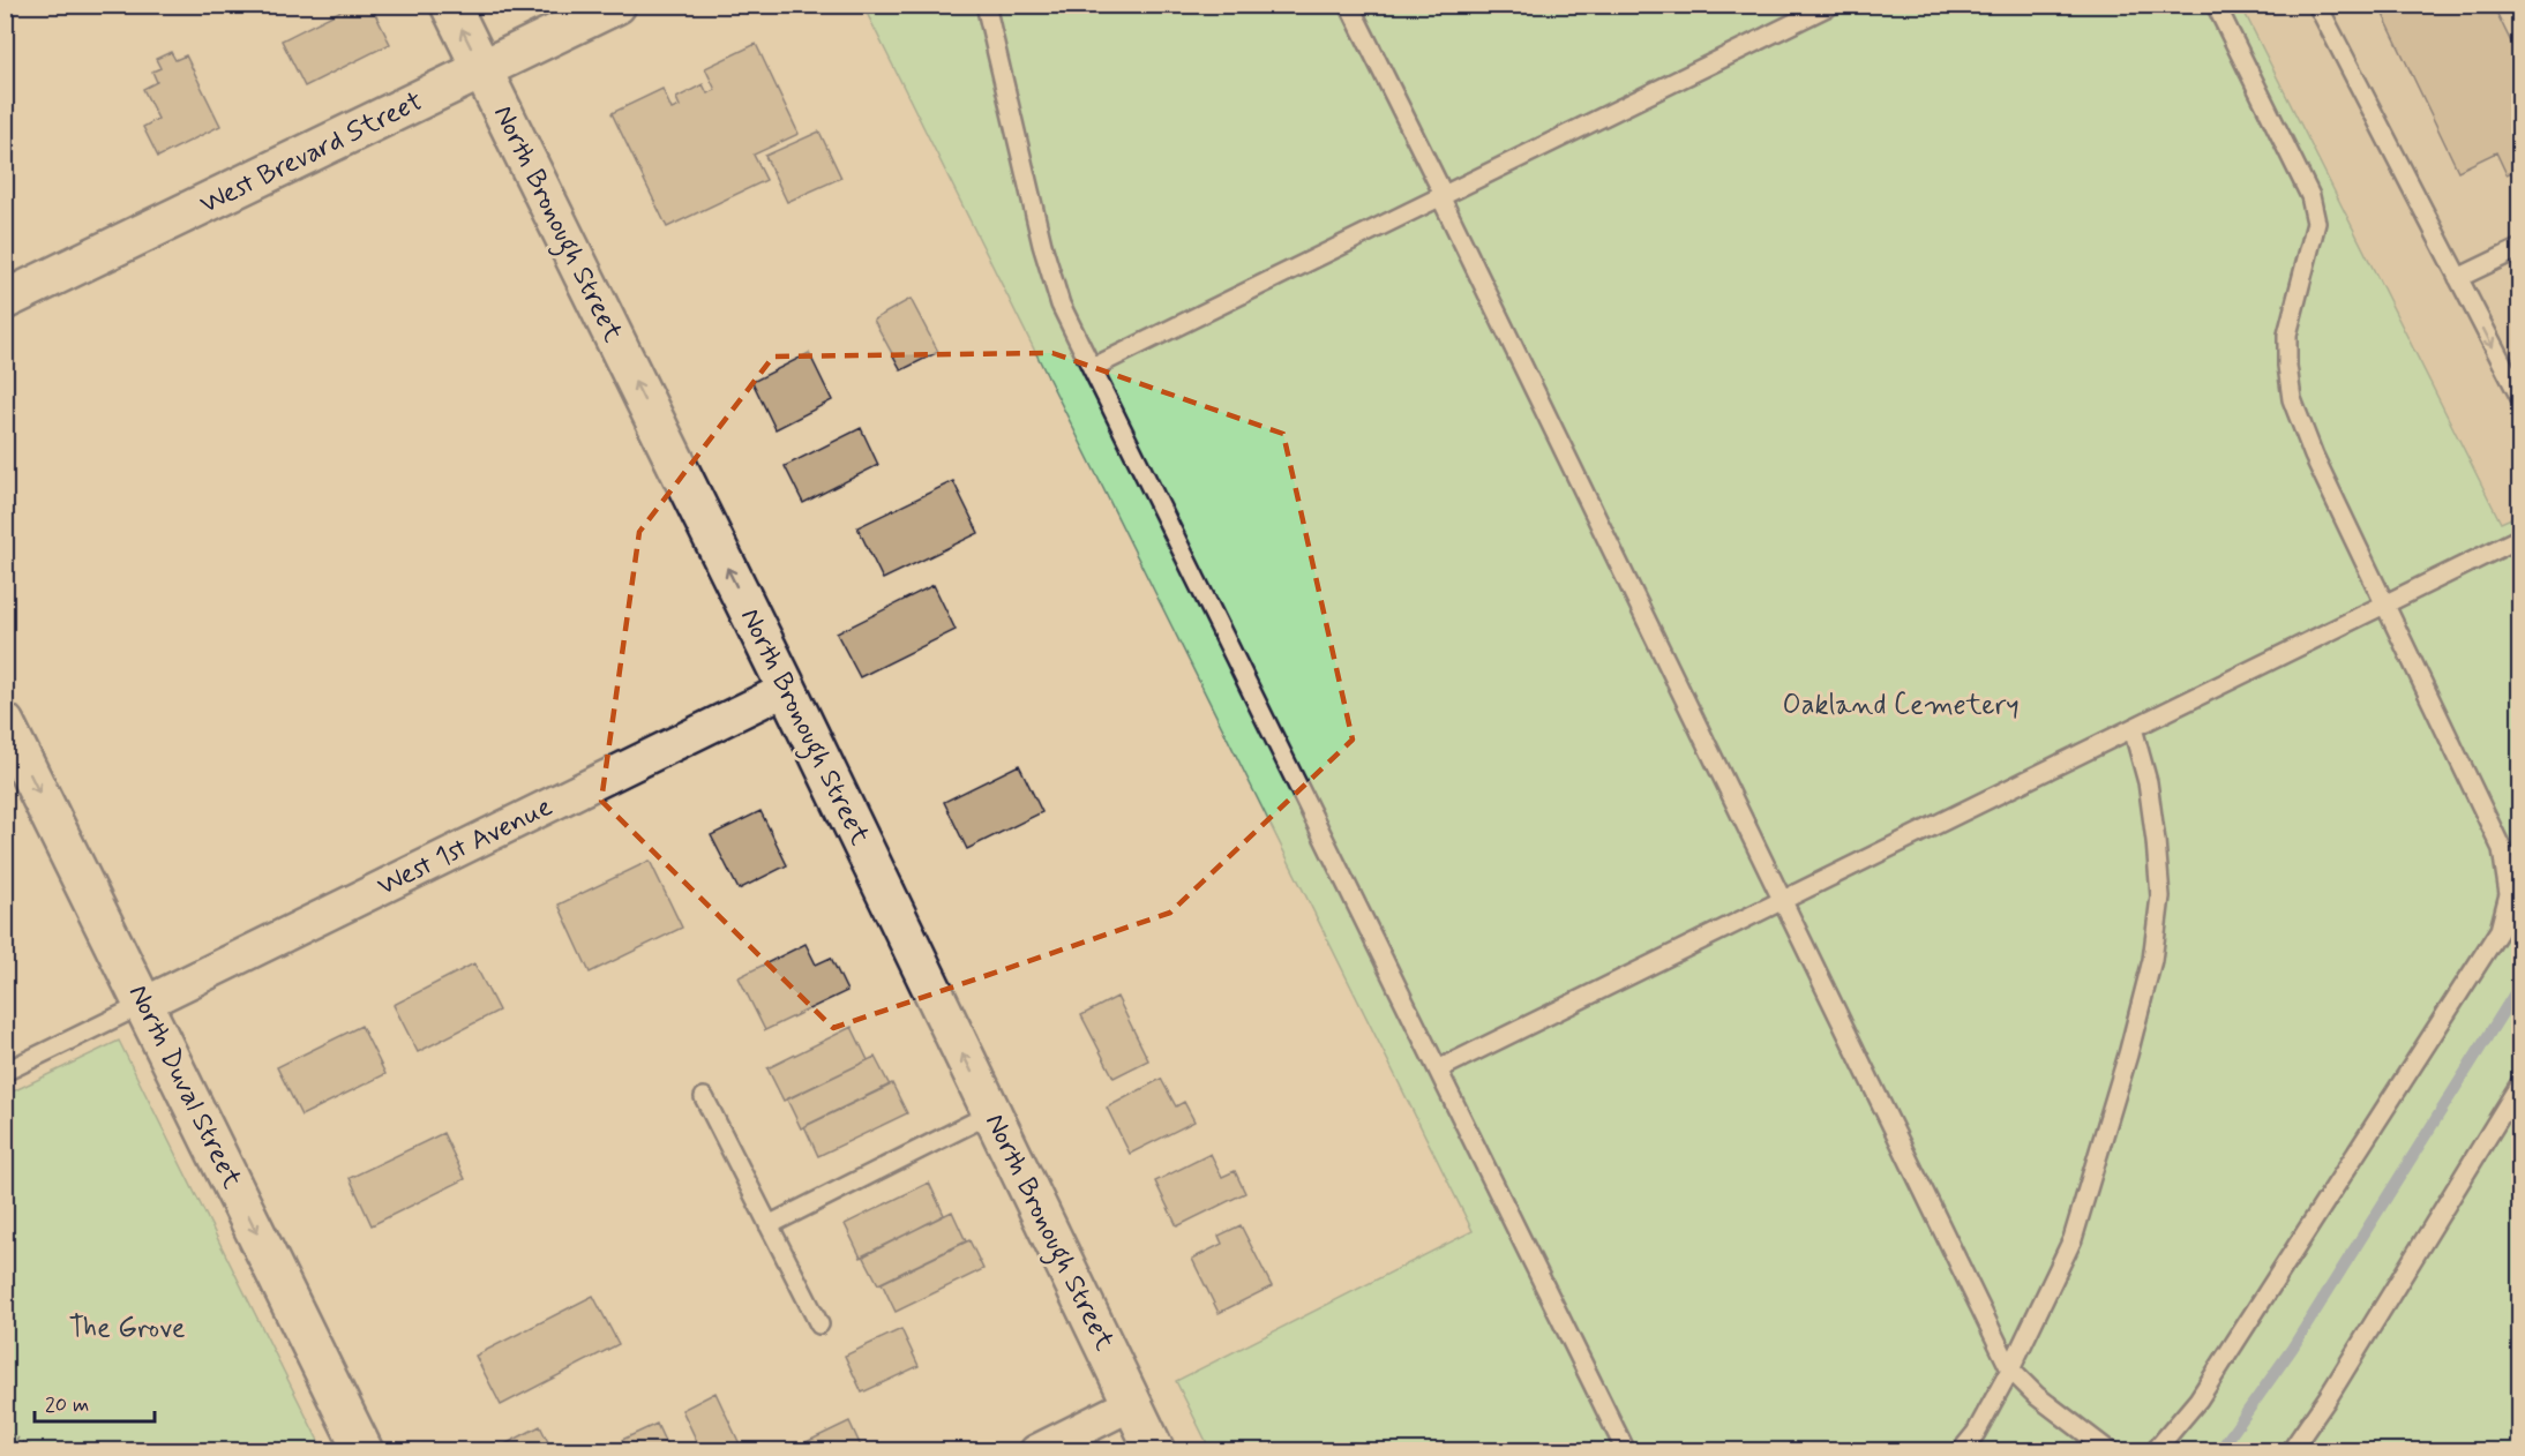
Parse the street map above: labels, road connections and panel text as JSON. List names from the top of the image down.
{
  "streets": {
    "main road": ["West Brevard Street", "North Bronough Street", "North Duval Street"],
    "street": ["West 1st Avenue"]
  },
  "crossings": [
    ["West Brevard Street", "North Bronough Street"],
    ["North Bronough Street", "West 1st Avenue"],
    ["West 1st Avenue", "North Duval Street"]
  ],
  "one_way": ["North Bronough Street", "North Duval Street"],
  "parks": ["Oakland Cemetery", "The Grove"],
  "scale_bar": "20 m"
}
